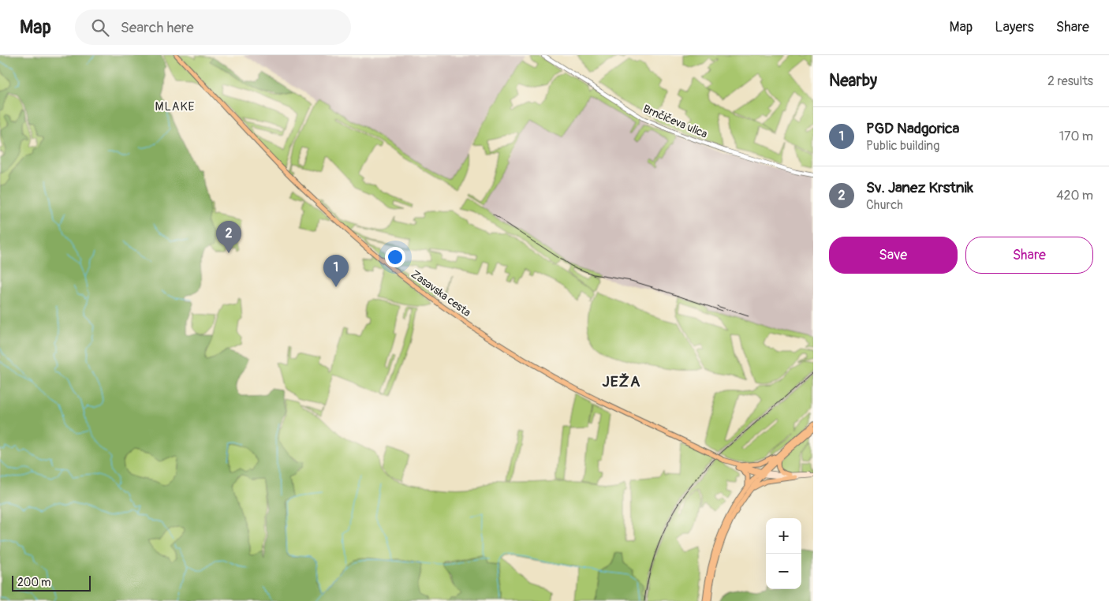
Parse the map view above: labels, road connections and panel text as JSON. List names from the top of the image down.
{
  "streets": {
    "main road": ["Zasavska cesta"],
    "street": ["Brnčičeva ulica"]
  },
  "districts": ["MLAKE", "JEŽA"],
  "scale_bar": "200 m",
  "page": {
    "header": "Map",
    "search": "Search here",
    "nav": ["Map", "Layers", "Share"],
    "heading": ["Nearby", "2 results"],
    "list": [
      {
        "mark": "1",
        "name": "PGD Nadgorica",
        "note": "Public building",
        "value": "170 m"
      },
      {
        "mark": "2",
        "name": "Sv. Janez Krstnik",
        "note": "Church",
        "value": "420 m"
      }
    ],
    "pins": ["2", "1"],
    "buttons": ["Save", "Share"],
    "map_buttons": ["+", "−"],
    "scale": "200 m"
  }
}
